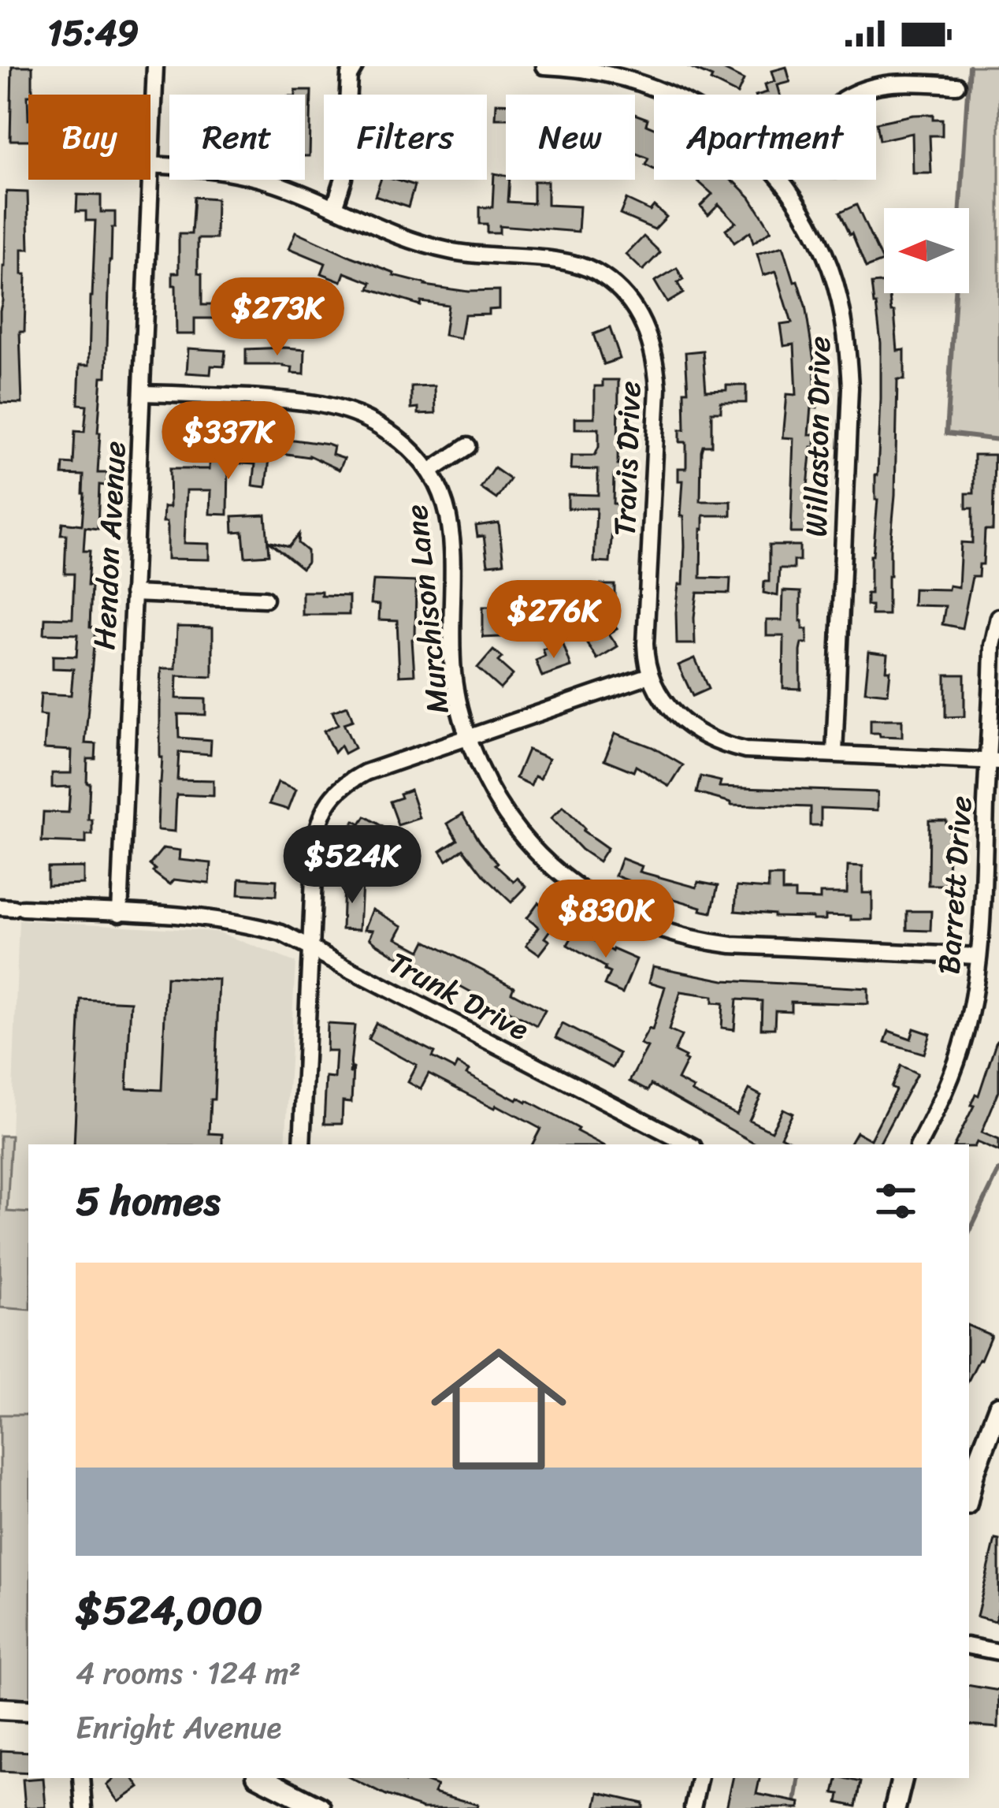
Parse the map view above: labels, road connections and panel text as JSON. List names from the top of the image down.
{
  "streets": {
    "street": [
      "Willaston Drive",
      "Travis Drive",
      "Hendon Avenue",
      "Murchison Lane",
      "Barrett Drive",
      "Trunk Drive"
    ]
  },
  "crossings": [
    ["Hendon Avenue", "Murchison Lane"],
    ["Hendon Avenue", "Trunk Drive"],
    ["Murchison Lane", "Barrett Drive"]
  ],
  "north": "left",
  "page": {
    "status": "15:49",
    "chip": [
      "Buy",
      "Rent",
      "Filters",
      "New",
      "Apartment"
    ],
    "price": [
      "$273K",
      "$337K",
      "$276K",
      "$524K",
      "$830K"
    ],
    "heading": "5 homes",
    "list": [
      {
        "name": "$524,000",
        "note": "4 rooms · 124 m² · Enright Avenue"
      }
    ]
  }
}
